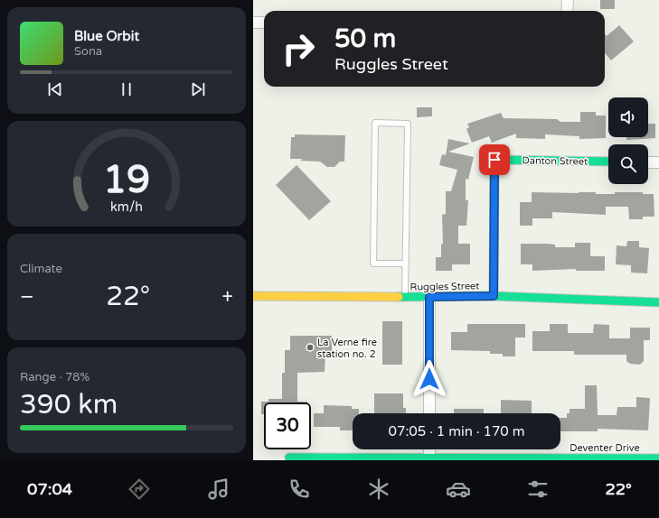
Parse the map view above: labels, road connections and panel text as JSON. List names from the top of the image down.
{
  "streets": {
    "street": ["Danton Street", "Ruggles Street", "Deventer Drive"]
  },
  "crossings": [
    ["Danton Street", "Ruggles Street"]
  ],
  "places": ["La Verne fire station no. 2"],
  "page": {
    "turn": ["50 m", "Ruggles Street"],
    "song": ["Blue Orbit", "Sona"],
    "tile": [
      "Climate",
      ["Range · 78%", "390 km"]
    ],
    "heat": ["−", "22°", "+"],
    "limit": "30",
    "trip": "07:05 · 1 min · 170 m",
    "tabs": ["07:04", "22°"],
    "gauge": ["19", "km/h"]
  }
}
